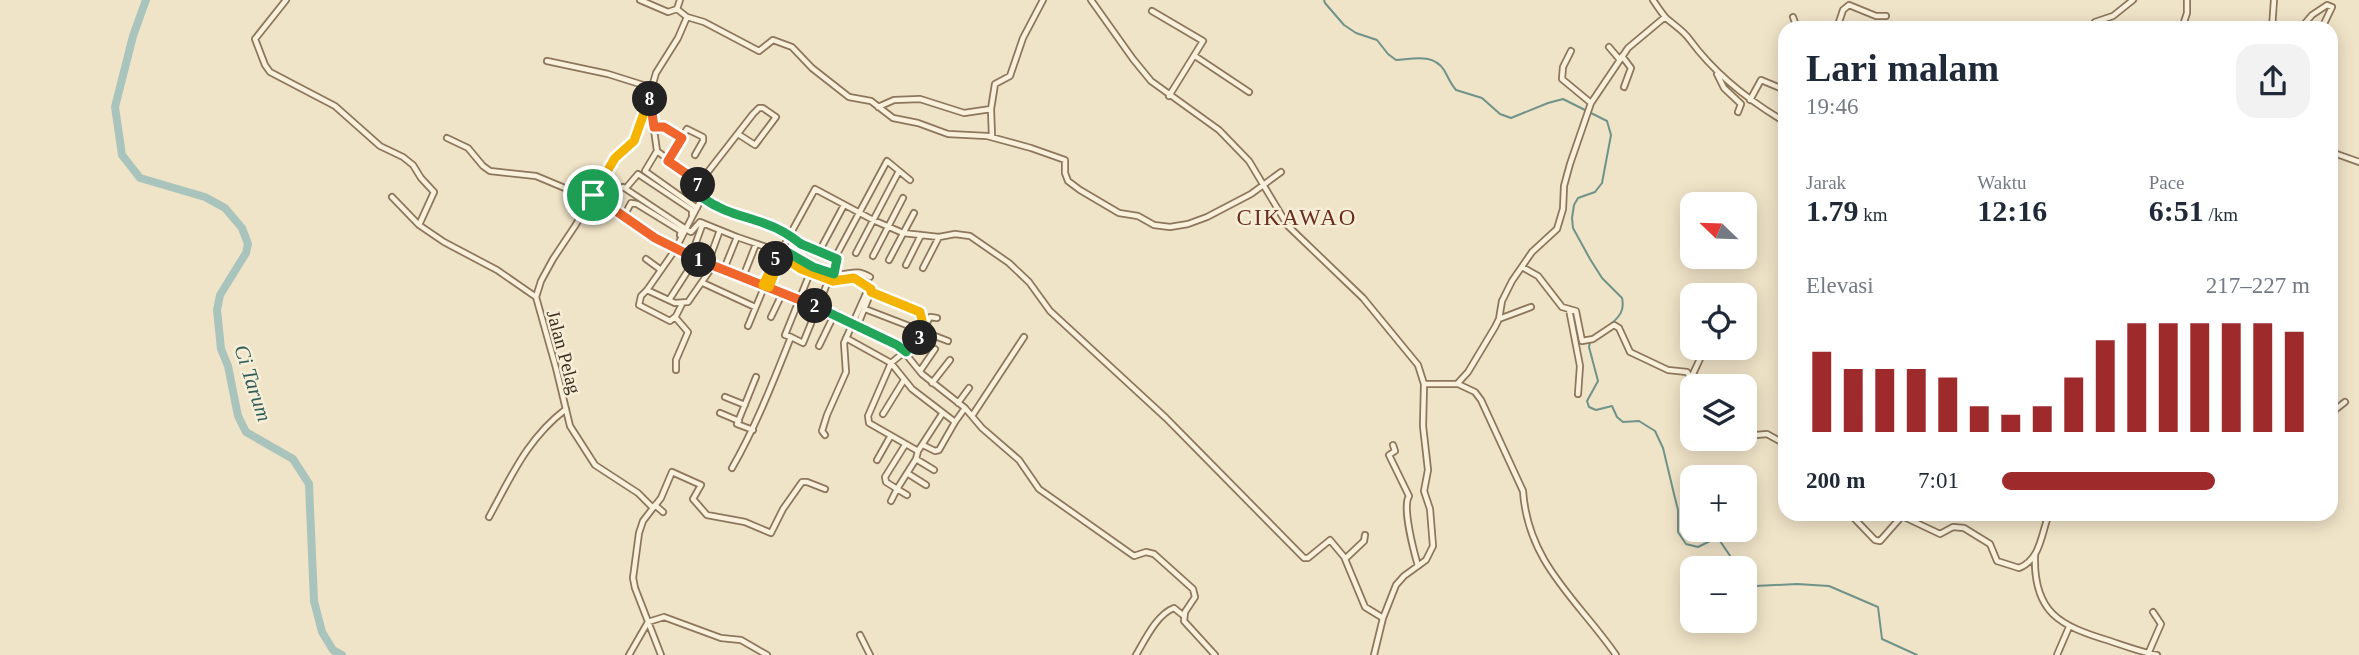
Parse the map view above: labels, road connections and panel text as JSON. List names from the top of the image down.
{
  "streets": {
    "street": ["Jalan Pelag"]
  },
  "districts": ["CIKAWAO"],
  "water": ["Ci Tarum"],
  "north": "top left",
  "page": {
    "heading": ["Lari malam", "19:46"],
    "pins": [
      "8",
      "7",
      "5",
      "1",
      "2",
      "3"
    ],
    "stats": [
      ["Jarak", "1.79 km"],
      ["Waktu", "12:16"],
      ["Pace", "6:51 /km"]
    ],
    "map_buttons": ["+", "−"],
    "chart": ["Elevasi", "217–227 m"],
    "list": [
      {
        "name": "200 m",
        "note": "7:01"
      }
    ]
  }
}
